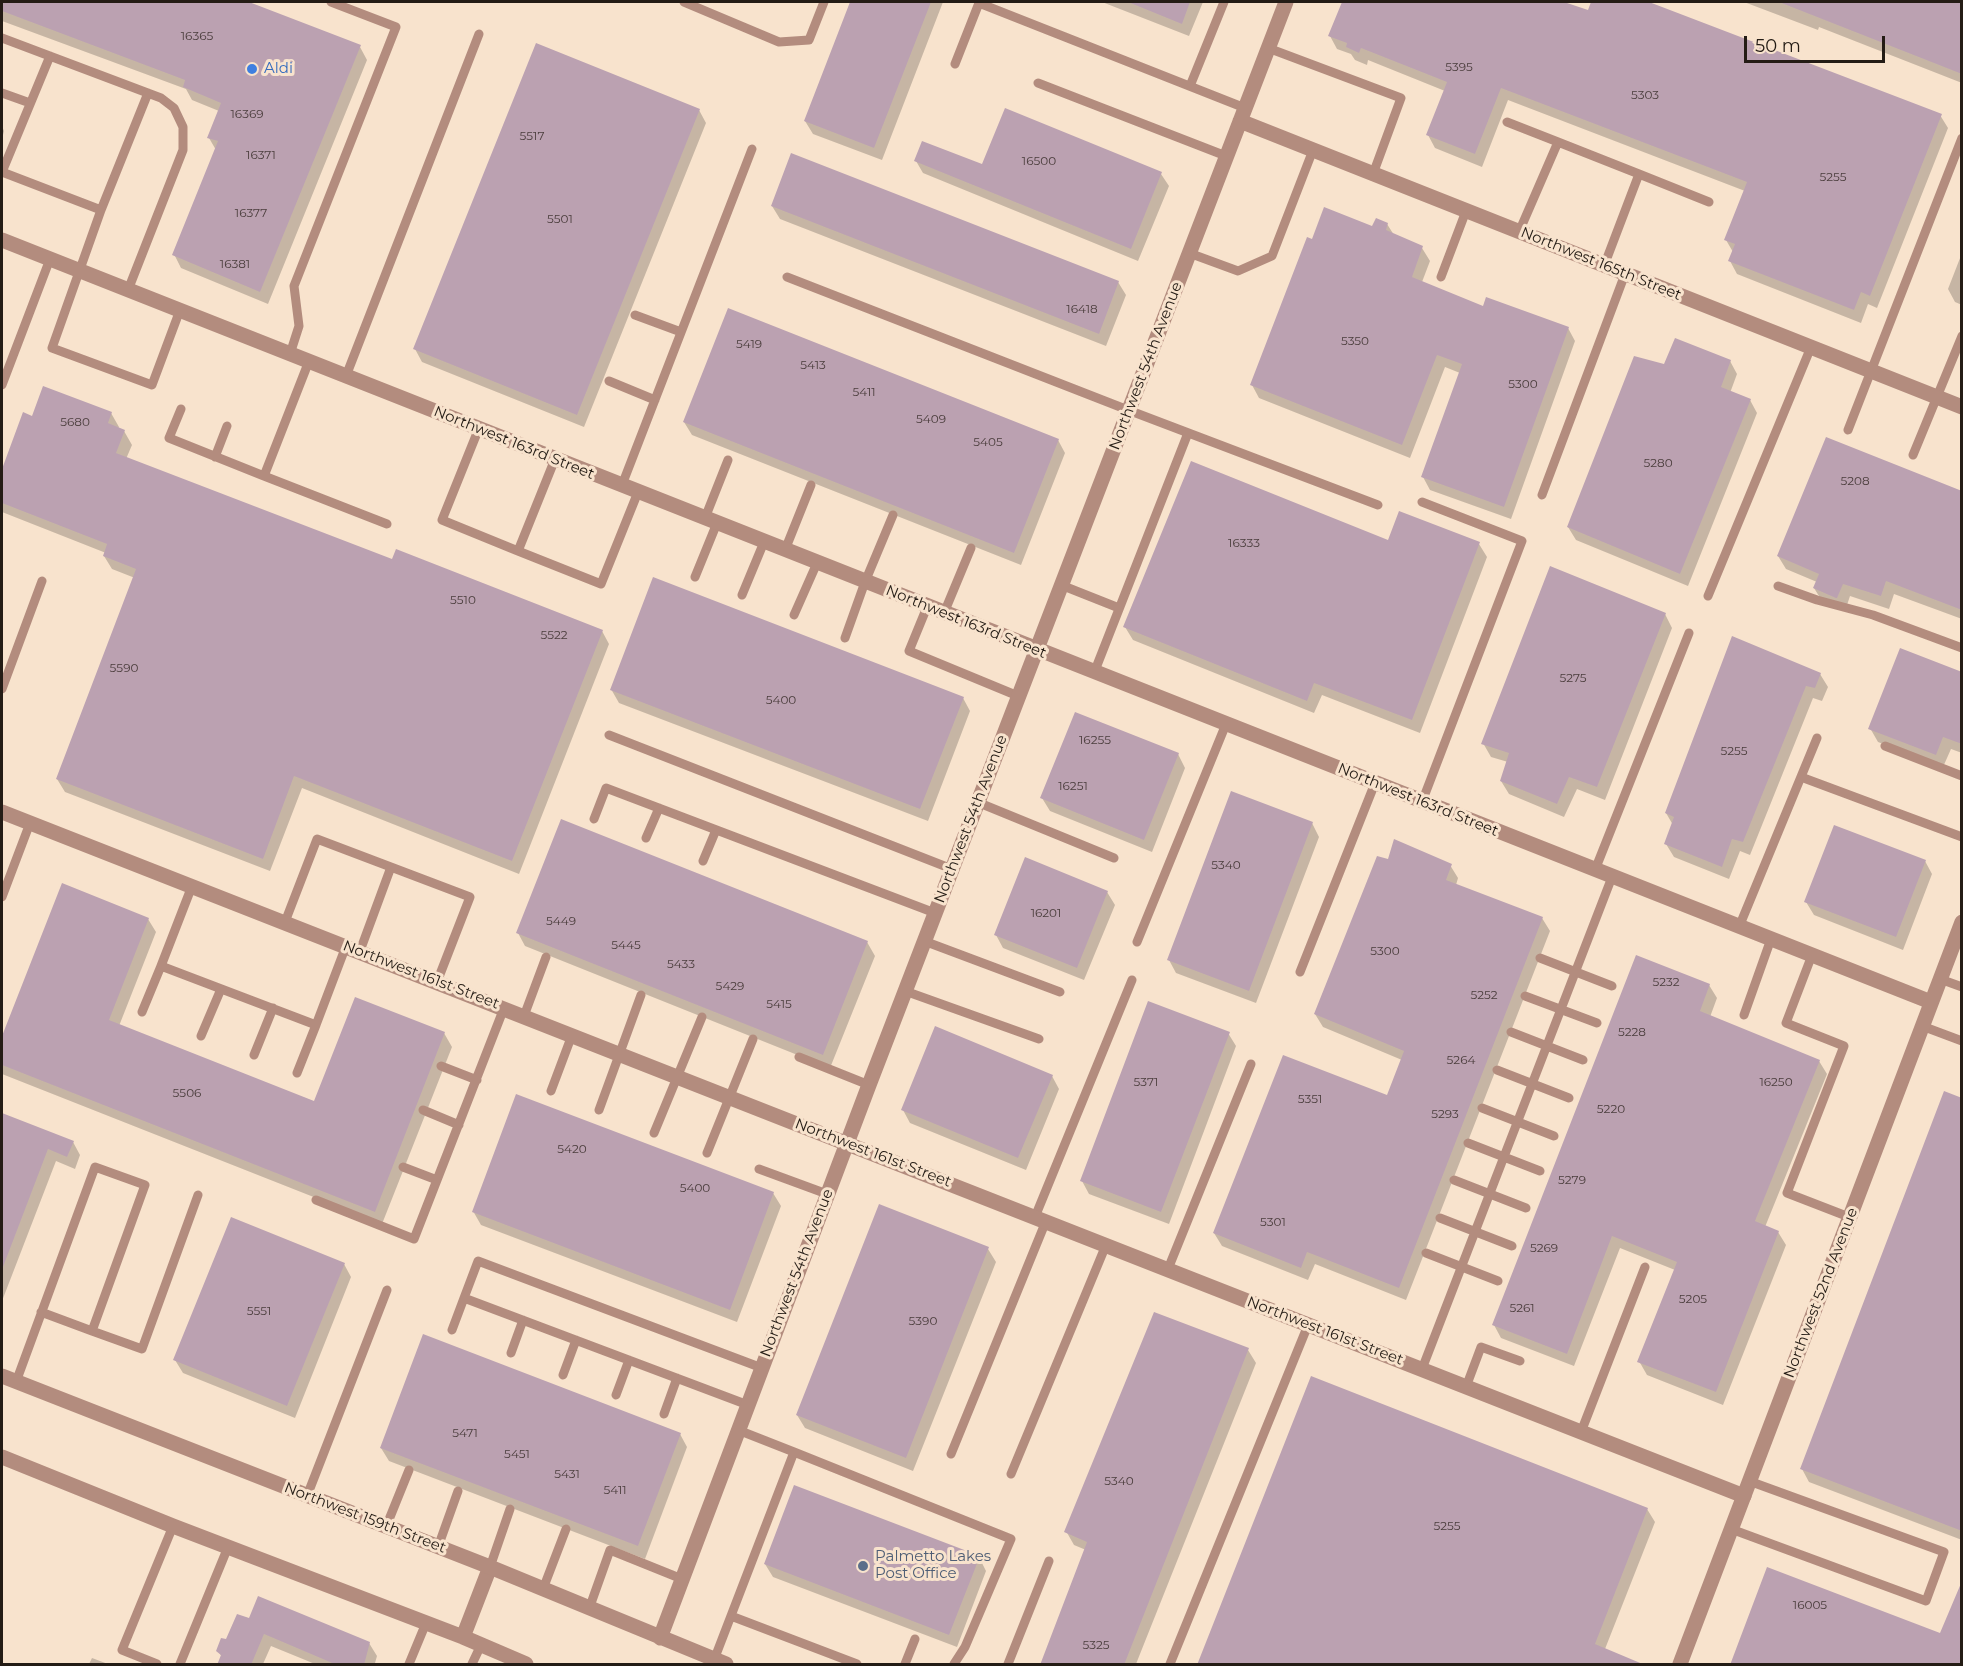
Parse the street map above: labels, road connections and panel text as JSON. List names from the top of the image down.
{
  "streets": {
    "street": [
      "Northwest 165th Street",
      "Northwest 54th Avenue",
      "Northwest 163rd Street",
      "Northwest 161st Street",
      "Northwest 52nd Avenue",
      "Northwest 159th Street"
    ]
  },
  "crossings": [
    ["Northwest 165th Street", "Northwest 54th Avenue"],
    ["Northwest 54th Avenue", "Northwest 163rd Street"],
    ["Northwest 54th Avenue", "Northwest 161st Street"],
    ["Northwest 54th Avenue", "Northwest 159th Street"],
    ["Northwest 163rd Street", "Northwest 52nd Avenue"],
    ["Northwest 161st Street", "Northwest 52nd Avenue"]
  ],
  "places": ["Aldi", "Palmetto Lakes Post Office"],
  "house_numbers": [
    "16365",
    "5395",
    "5303",
    "16369",
    "5517",
    "16371",
    "16500",
    "5255",
    "16377",
    "5501",
    "16381",
    "16418",
    "5350",
    "5419",
    "5413",
    "5300",
    "5411",
    "5409",
    "5680",
    "5405",
    "5280",
    "5208",
    "16333",
    "5510",
    "5522",
    "5590",
    "5275",
    "5400",
    "16255",
    "5255",
    "16251",
    "5340",
    "16201",
    "5449",
    "5445",
    "5300",
    "5433",
    "5232",
    "5429",
    "5252",
    "5415",
    "5228",
    "5264",
    "5371",
    "16250",
    "5506",
    "5351",
    "5220",
    "5293",
    "5420",
    "5279",
    "5400",
    "5301",
    "5269",
    "5205",
    "5261",
    "5551",
    "5390",
    "5471",
    "5451",
    "5431",
    "5340",
    "5411",
    "5255",
    "16005",
    "5325"
  ],
  "scale_bar": "50 m"
}
